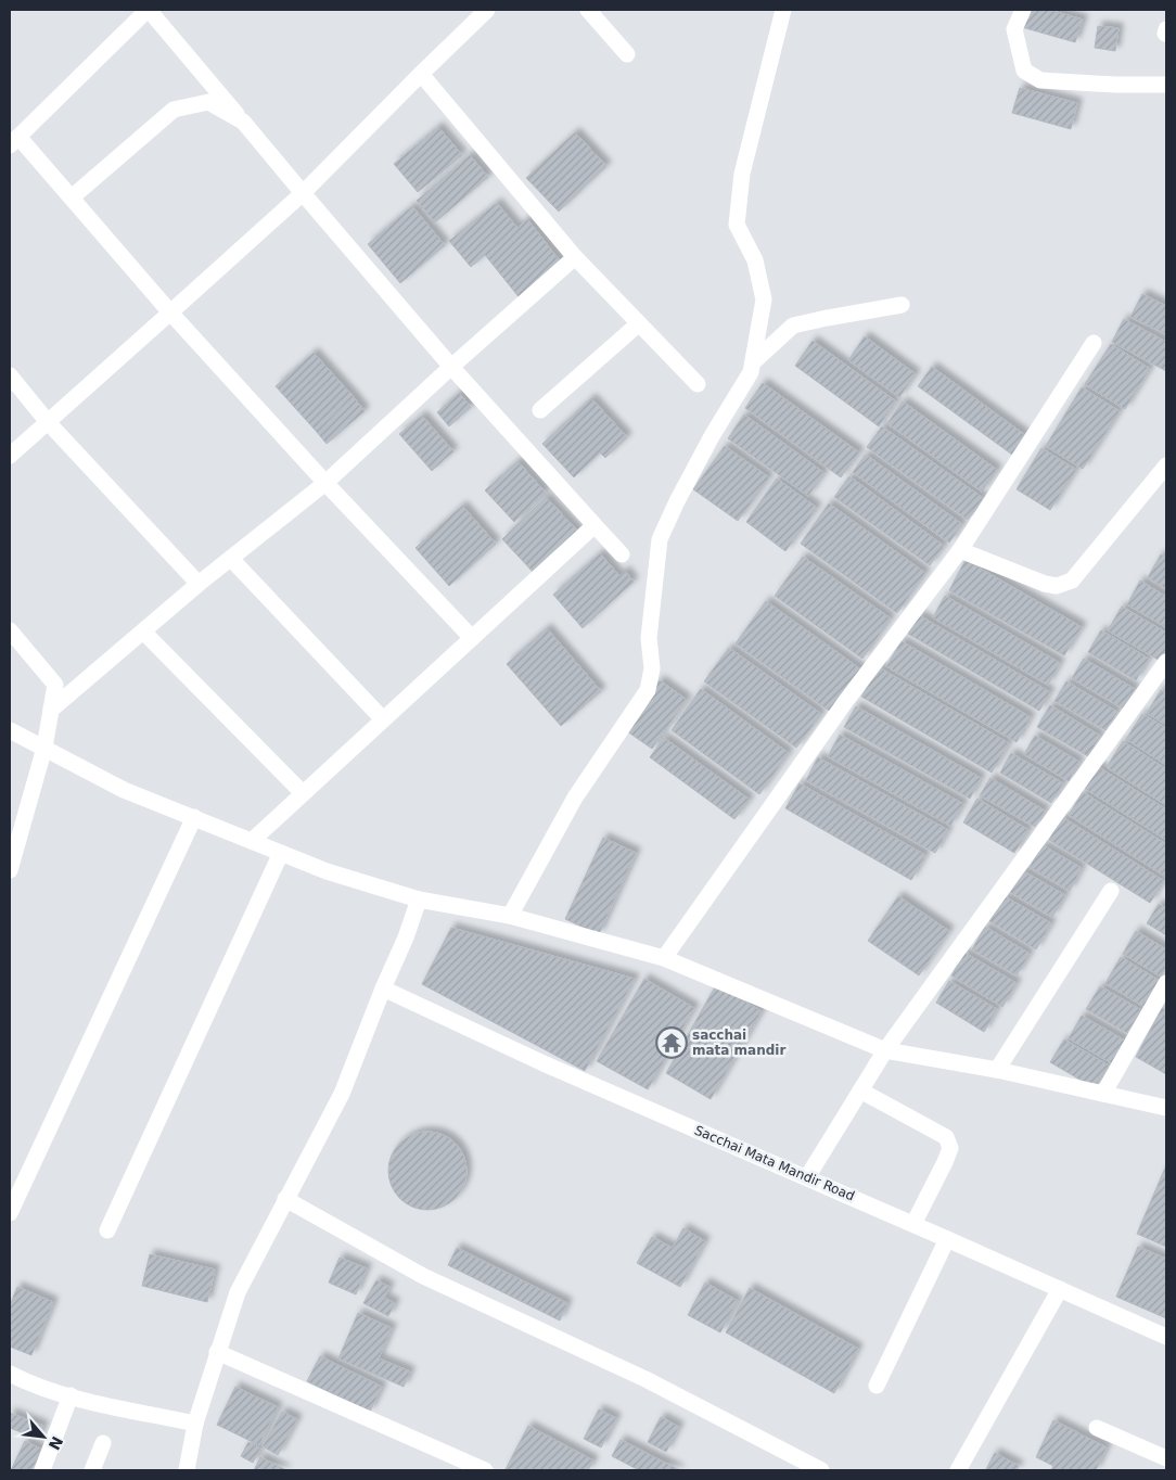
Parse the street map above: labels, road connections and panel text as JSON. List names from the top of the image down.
{
  "streets": {
    "street": ["Sacchai Mata Mandir Road"]
  },
  "places": {
    "temple": ["sacchai mata mandir"]
  },
  "north": "bottom right"
}
